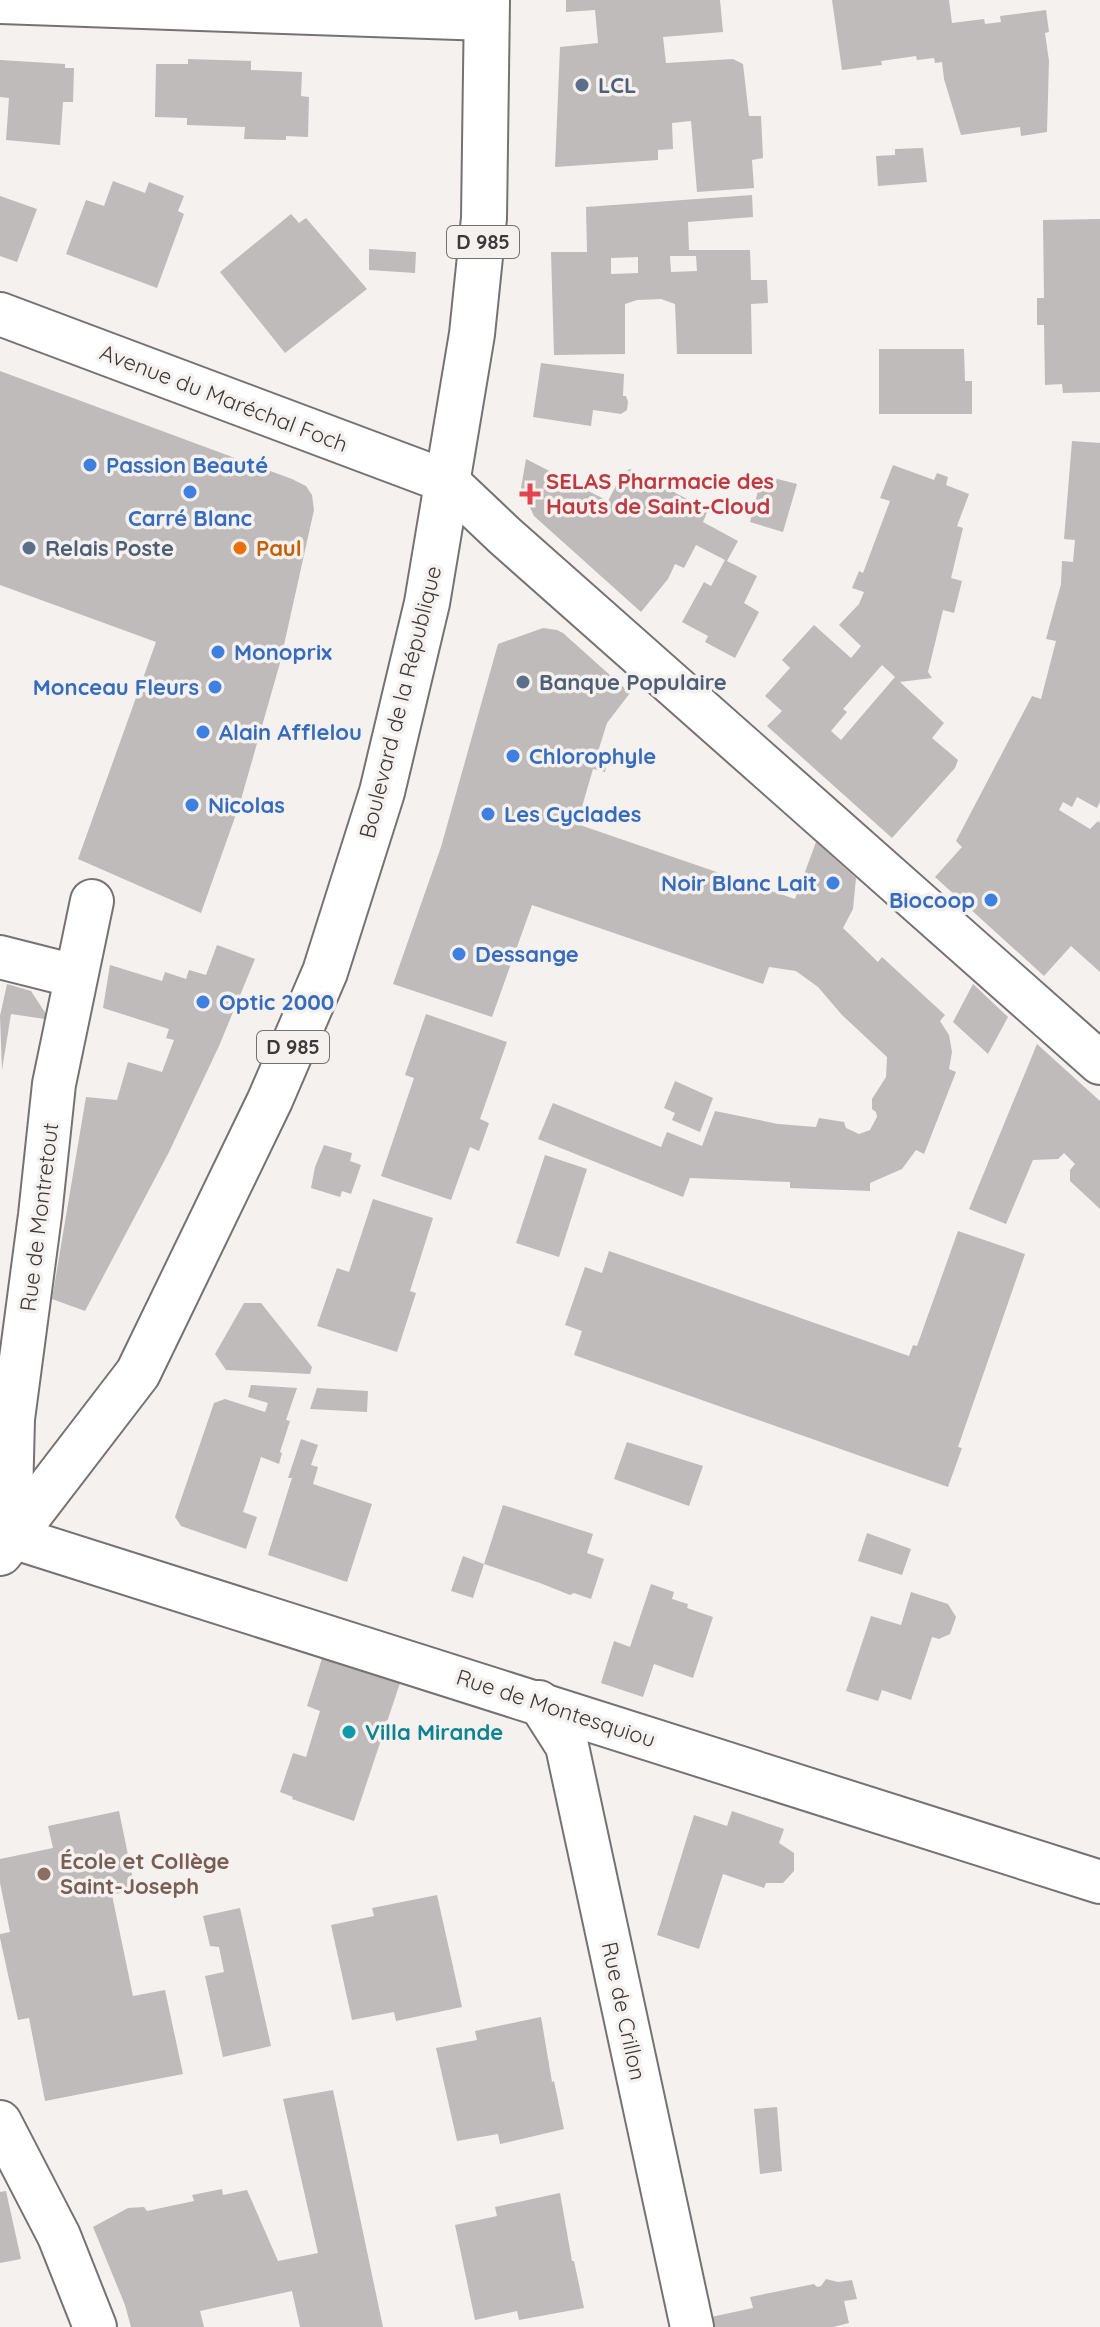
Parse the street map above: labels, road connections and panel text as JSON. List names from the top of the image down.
{
  "streets": {
    "main road": ["D 985", "Boulevard de la République"],
    "street": [
      "Avenue du Maréchal Foch",
      "Rue de Montretout",
      "Rue de Montesquiou",
      "Rue de Crillon"
    ]
  },
  "crossings": [
    ["Avenue du Maréchal Foch", "Boulevard de la République"],
    ["Boulevard de la République", "Rue de Montretout"],
    ["Boulevard de la République", "Rue de Montesquiou"],
    ["Rue de Montretout", "Rue de Montesquiou"],
    ["Rue de Montesquiou", "Rue de Crillon"]
  ],
  "places": {
    "other": [
      "LCL",
      "Passion Beauté",
      "Carré Blanc",
      "Relais Poste",
      "Paul",
      "Monoprix",
      "Banque Populaire",
      "Monceau Fleurs",
      "Alain Afflelou",
      "Chlorophyle",
      "Nicolas",
      "Les Cyclades",
      "Noir Blanc Lait",
      "Biocoop",
      "Dessange",
      "Optic 2000",
      "Villa Mirande",
      "École et Collège Saint-Joseph"
    ],
    "health": ["SELAS Pharmacie des Hauts de Saint-Cloud"]
  }
}
